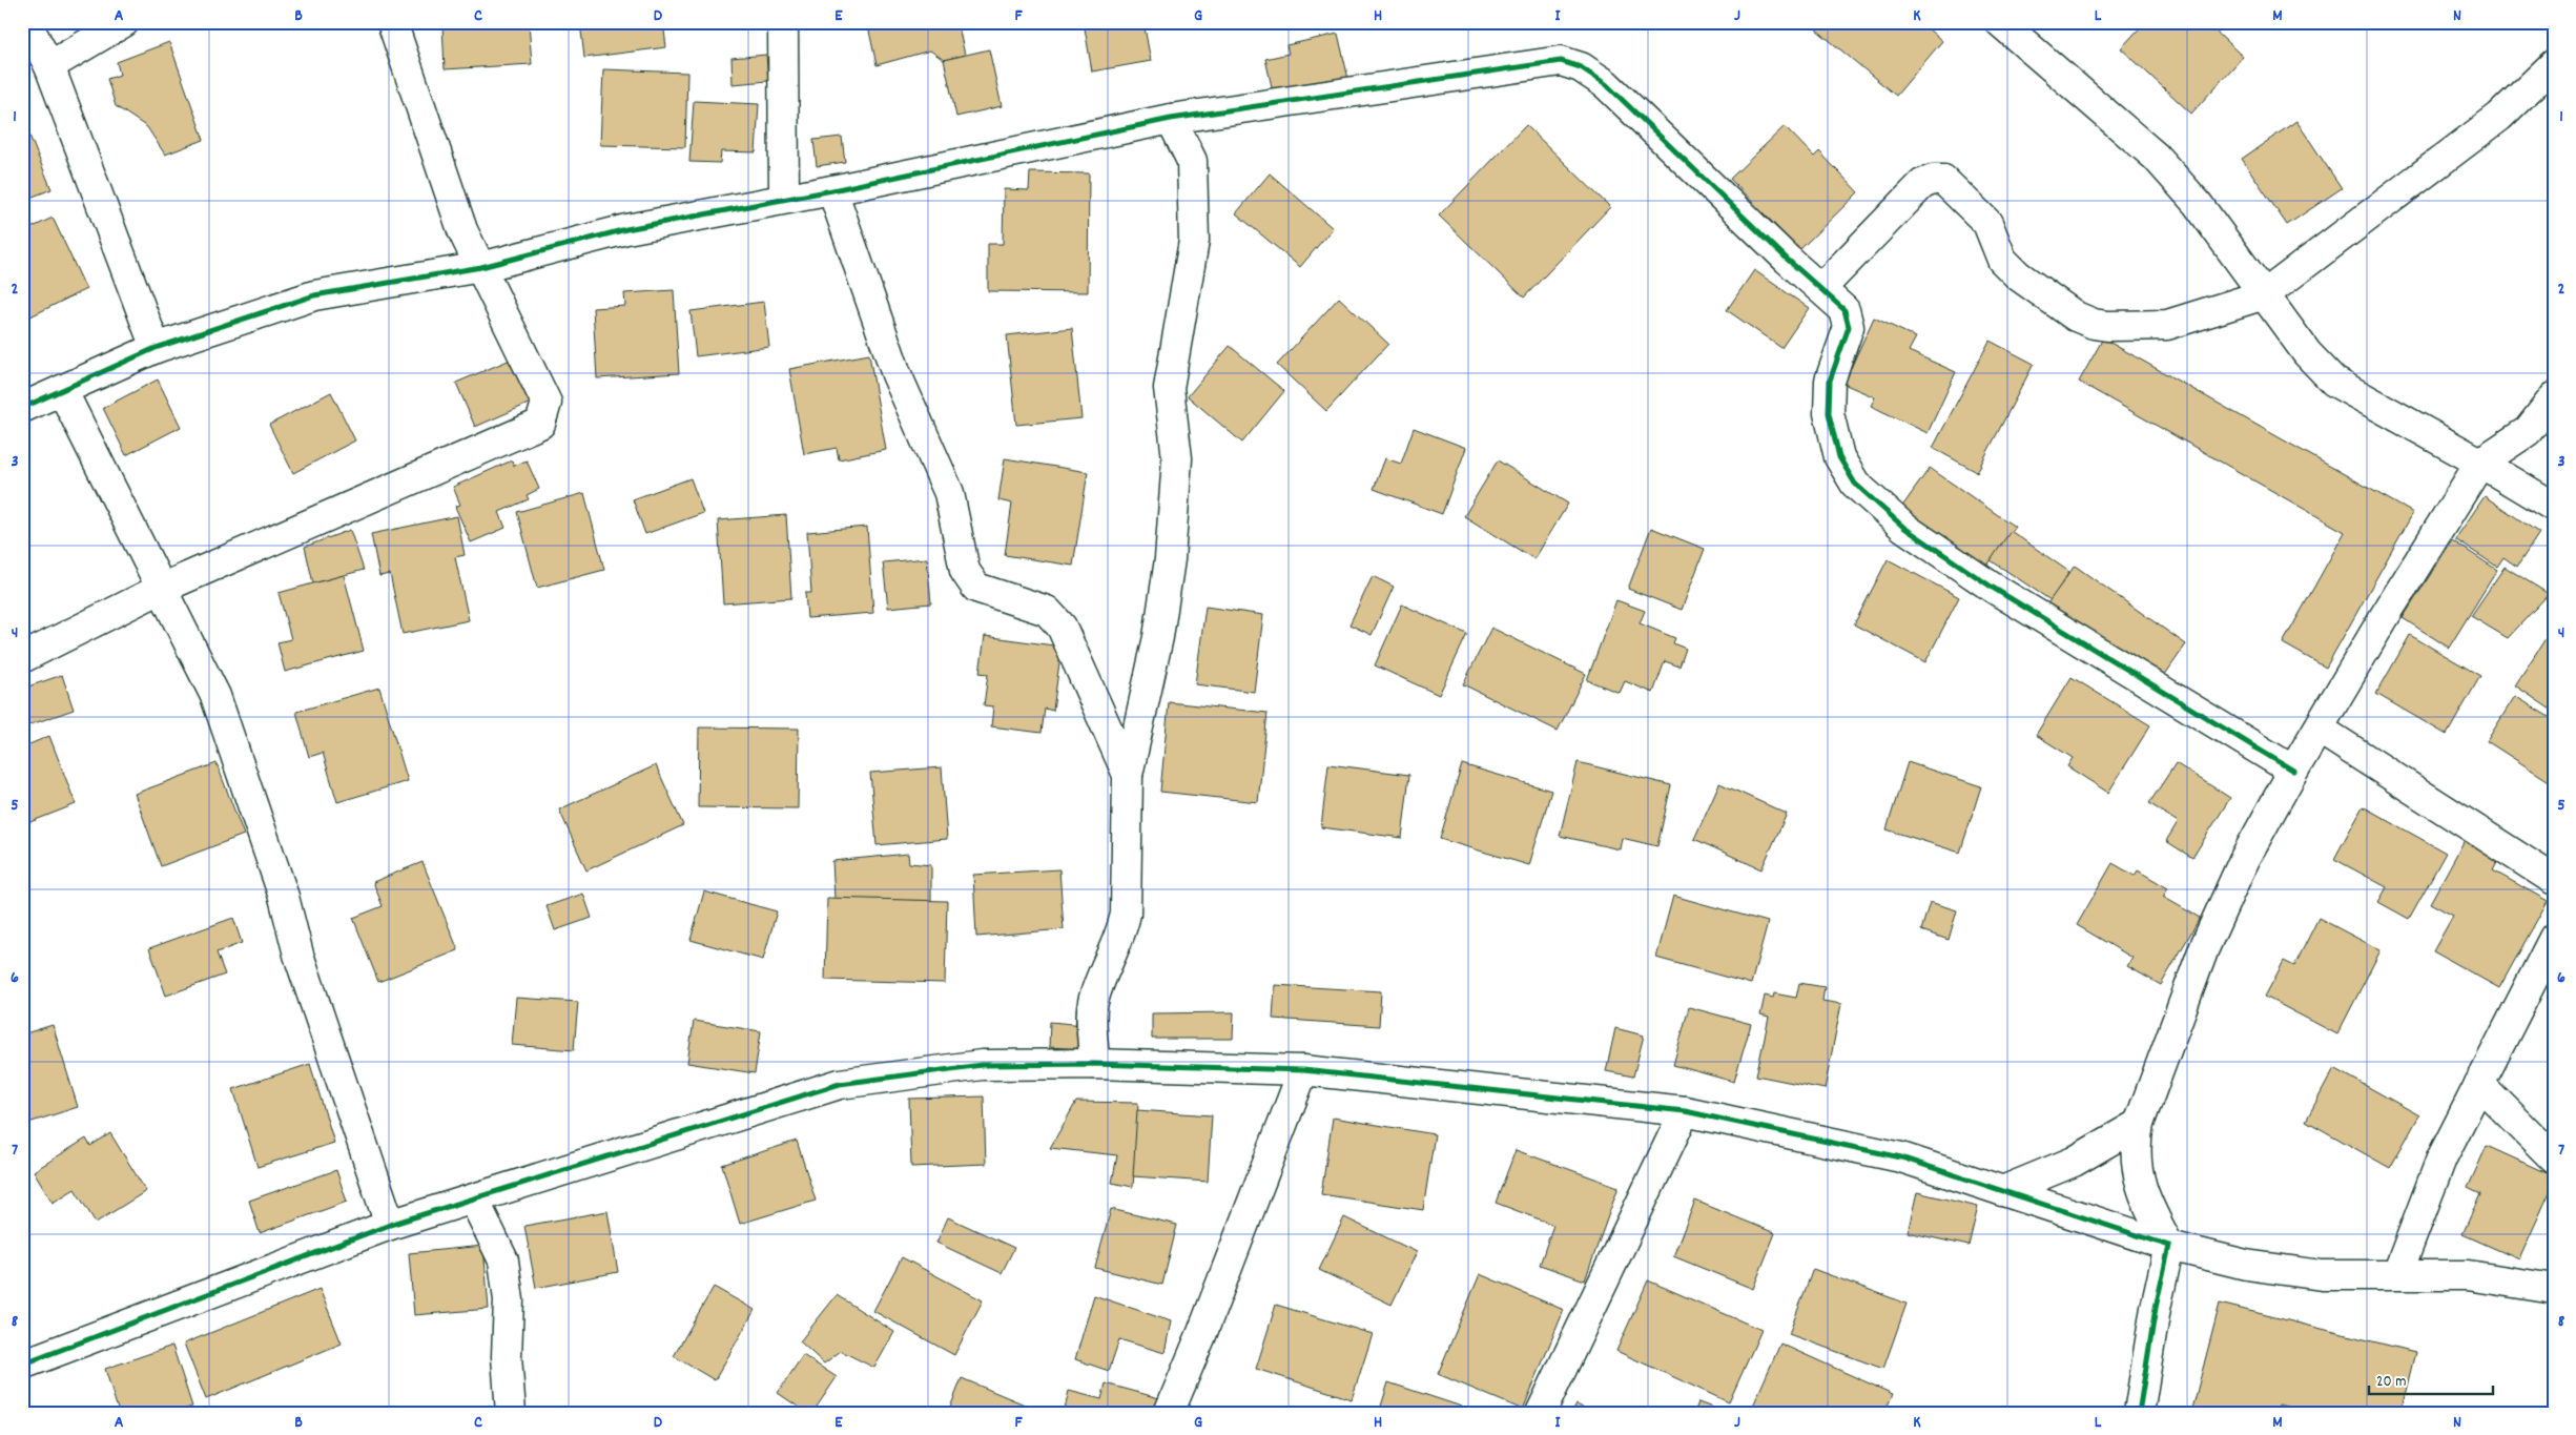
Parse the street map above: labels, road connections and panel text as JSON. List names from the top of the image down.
{
  "scale_bar": "20 m",
  "grid": {
    "columns": [
      "A",
      "B",
      "C",
      "D",
      "E",
      "F",
      "G",
      "H",
      "I",
      "J",
      "K",
      "L",
      "M",
      "N"
    ],
    "rows": [
      "1",
      "2",
      "3",
      "4",
      "5",
      "6",
      "7",
      "8"
    ]
  }
}
